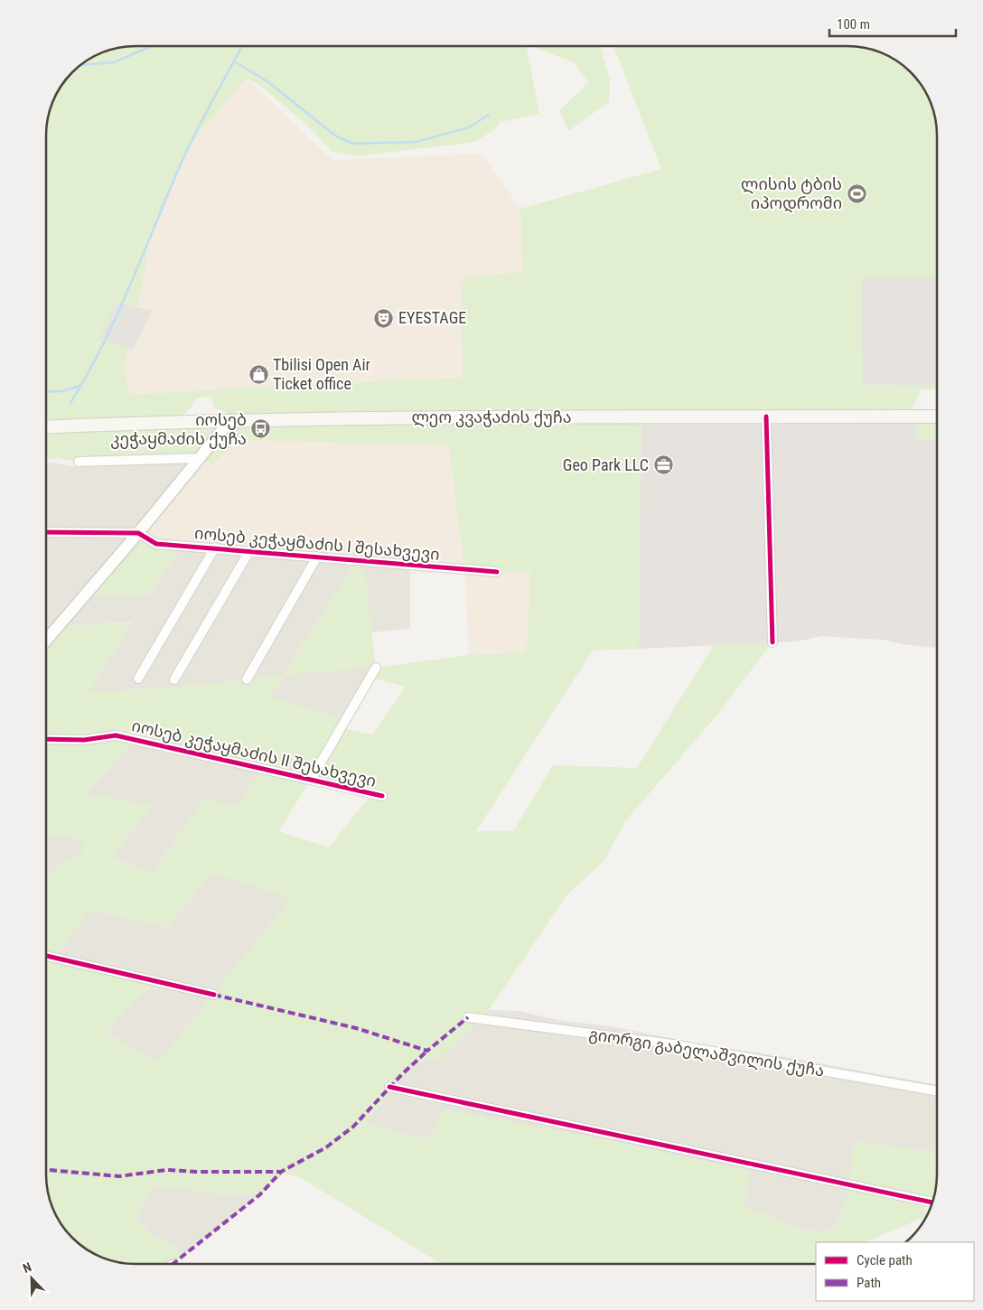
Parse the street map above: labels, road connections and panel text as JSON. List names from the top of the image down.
{
  "streets": {
    "main road": ["ლეო კვაჭაძის ქუჩა"],
    "street": ["იოსებ კეჭაყმაძის I შესახვევი", "იოსებ კეჭაყმაძის II შესახვევი", "გიორგი გაბელაშვილის ქუჩა"]
  },
  "places": {
    "sports": ["ლისის ტბის იპოდრომი"],
    "theatre": ["EYESTAGE"],
    "shop": ["Tbilisi Open Air Ticket office"],
    "bus stop": ["იოსებ კეჭაყმაძის ქუჩა"],
    "office": ["Geo Park LLC"]
  },
  "legend": ["Cycle path", "Path"],
  "scale_bar": "100 m",
  "north": "top left"
}
